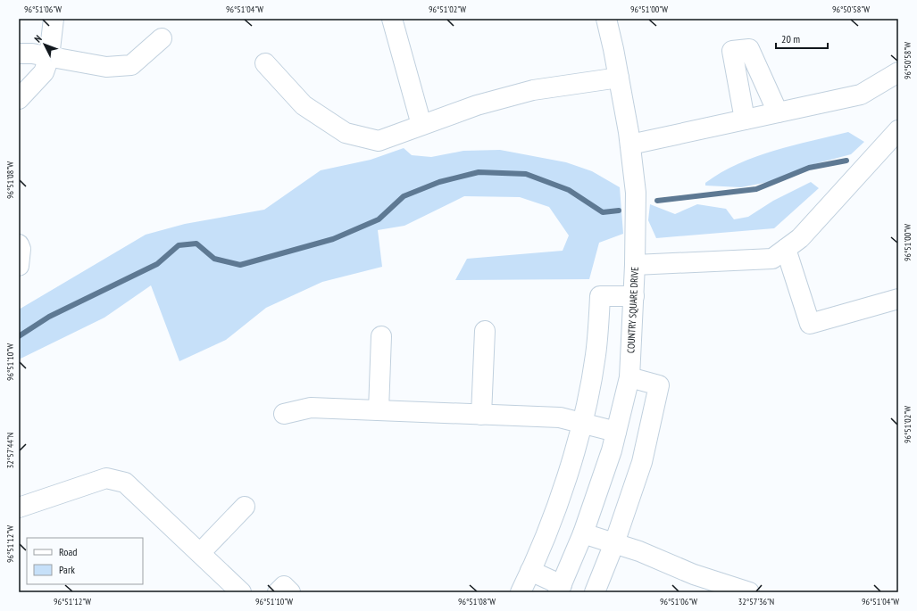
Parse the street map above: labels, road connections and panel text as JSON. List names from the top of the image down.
{
  "streets": {
    "street": ["COUNTRY SQUARE DRIVE"]
  },
  "legend": ["Road", "Park"],
  "scale_bar": "20 m",
  "north": "top left",
  "coordinates": [
    "96°51'06\"W",
    "96°51'04\"W",
    "96°51'02\"W",
    "96°51'00\"W",
    "96°50'58\"W",
    "96°51'08\"W",
    "96°51'10\"W",
    "32°57'44\"N",
    "96°51'12\"W",
    "32°57'36\"N"
  ]
}
